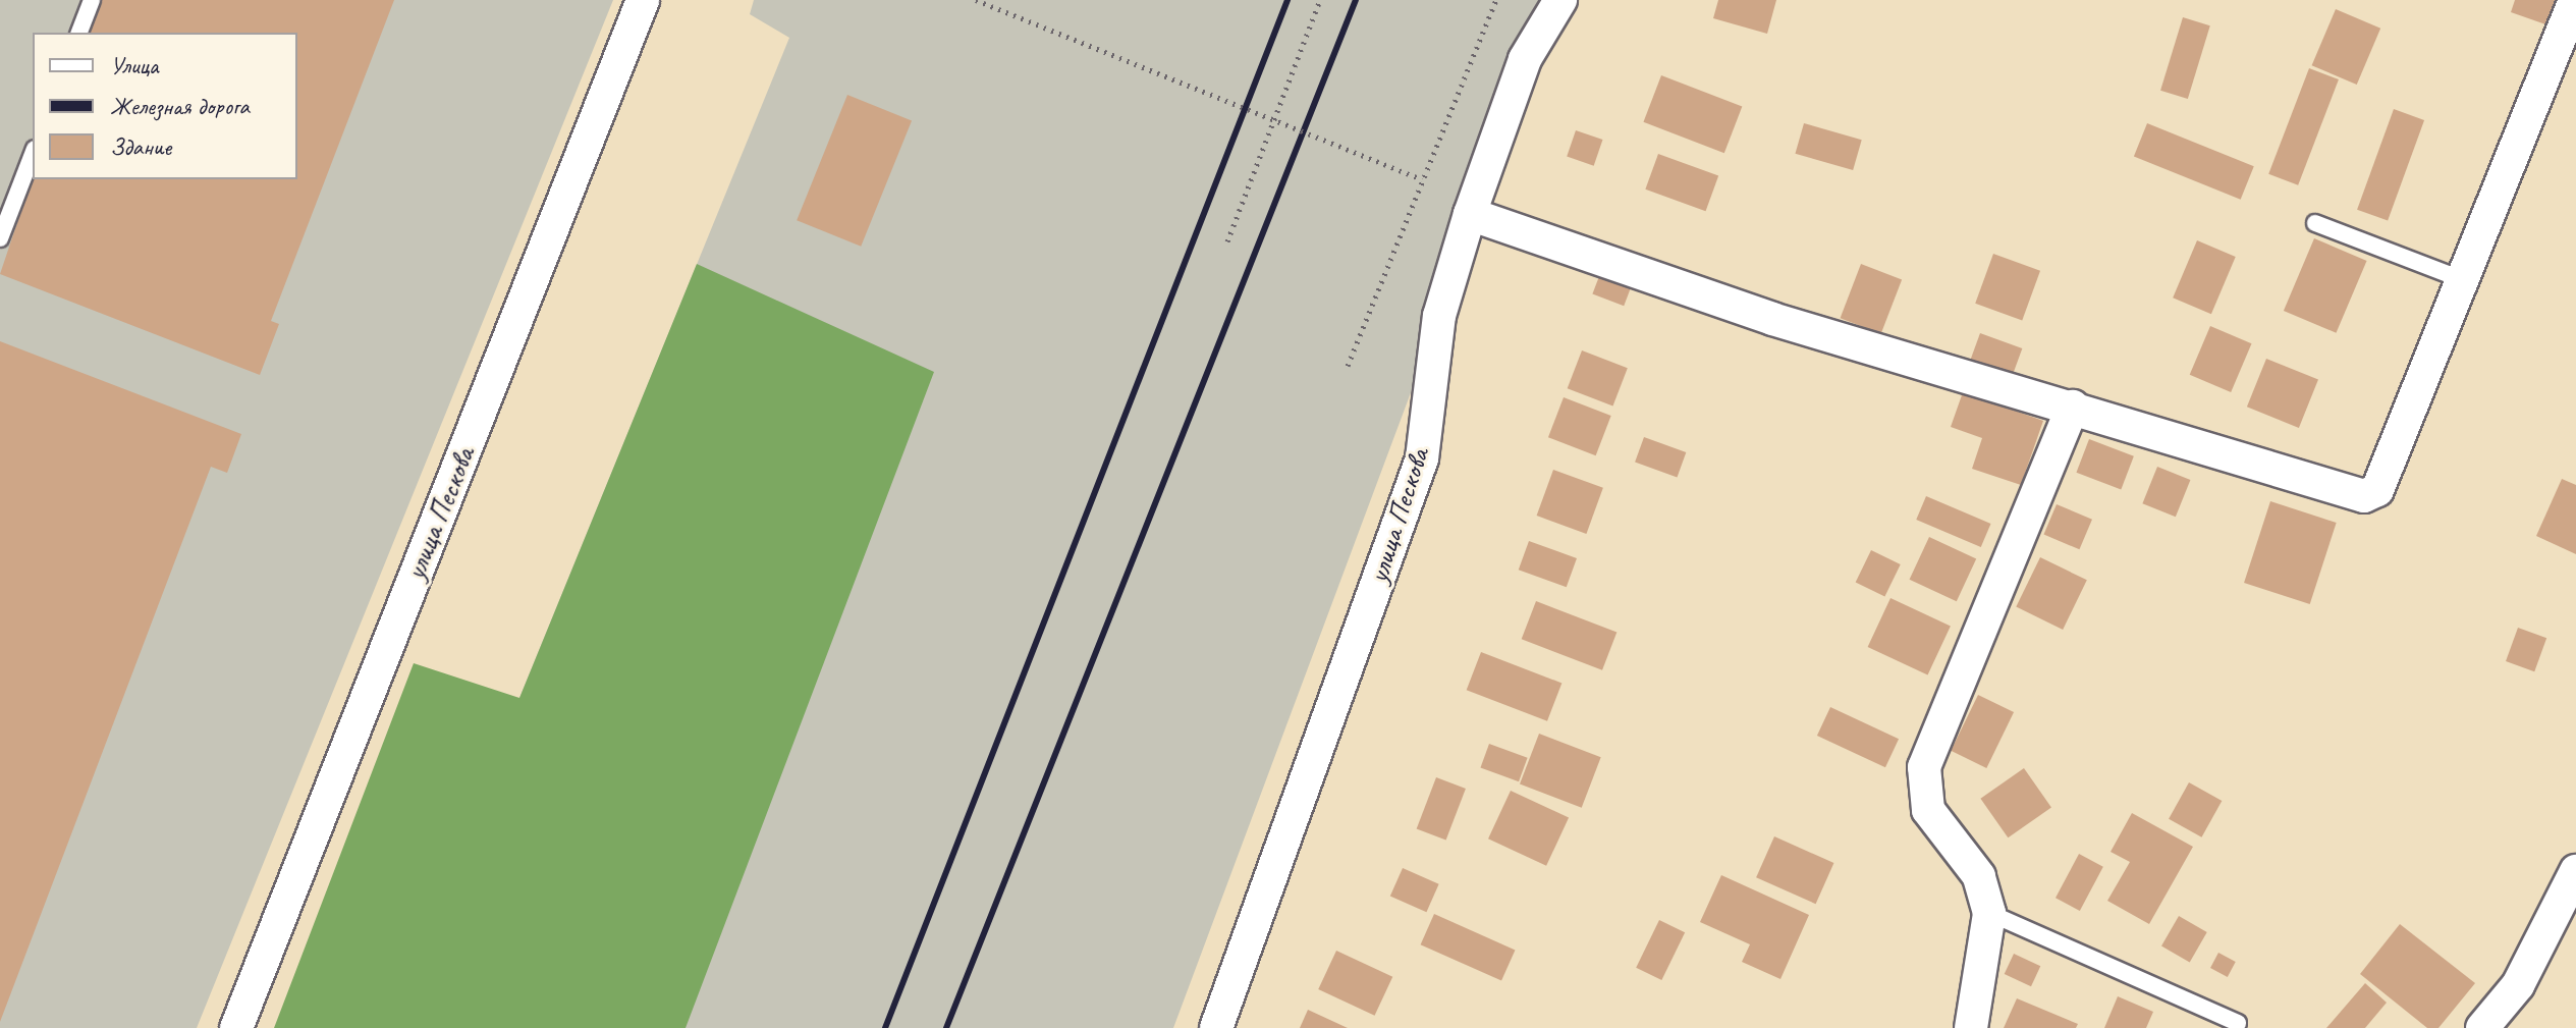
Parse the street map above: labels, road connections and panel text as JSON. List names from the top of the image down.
{
  "streets": {
    "street": ["улица Пескова"]
  },
  "legend": ["Улица", "Железная дорога", "Здание"]
}
